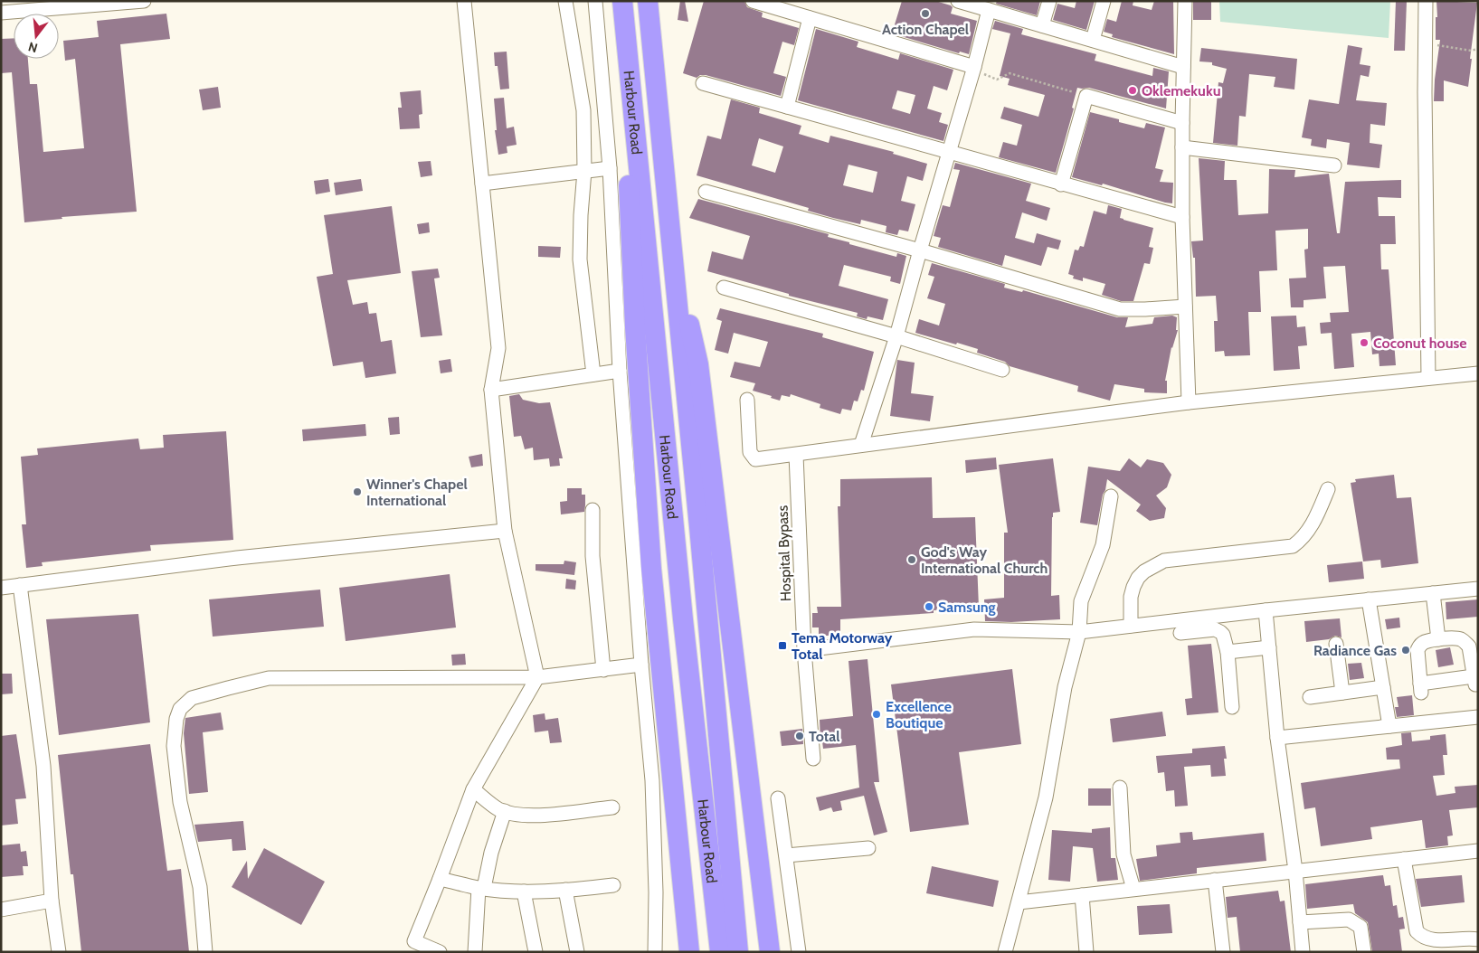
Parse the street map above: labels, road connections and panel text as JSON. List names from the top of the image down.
{
  "streets": {
    "highway": ["Harbour Road"],
    "street": ["Hospital Bypass"]
  },
  "places": {
    "other": [
      "Action Chapel",
      "Oklemekuku",
      "Coconut house",
      "Winner's Chapel International",
      "God's Way International Church",
      "Samsung",
      "Radiance Gas",
      "Excellence Boutique",
      "Total"
    ],
    "transit": ["Tema Motorway Total"]
  },
  "north": "bottom"
}
